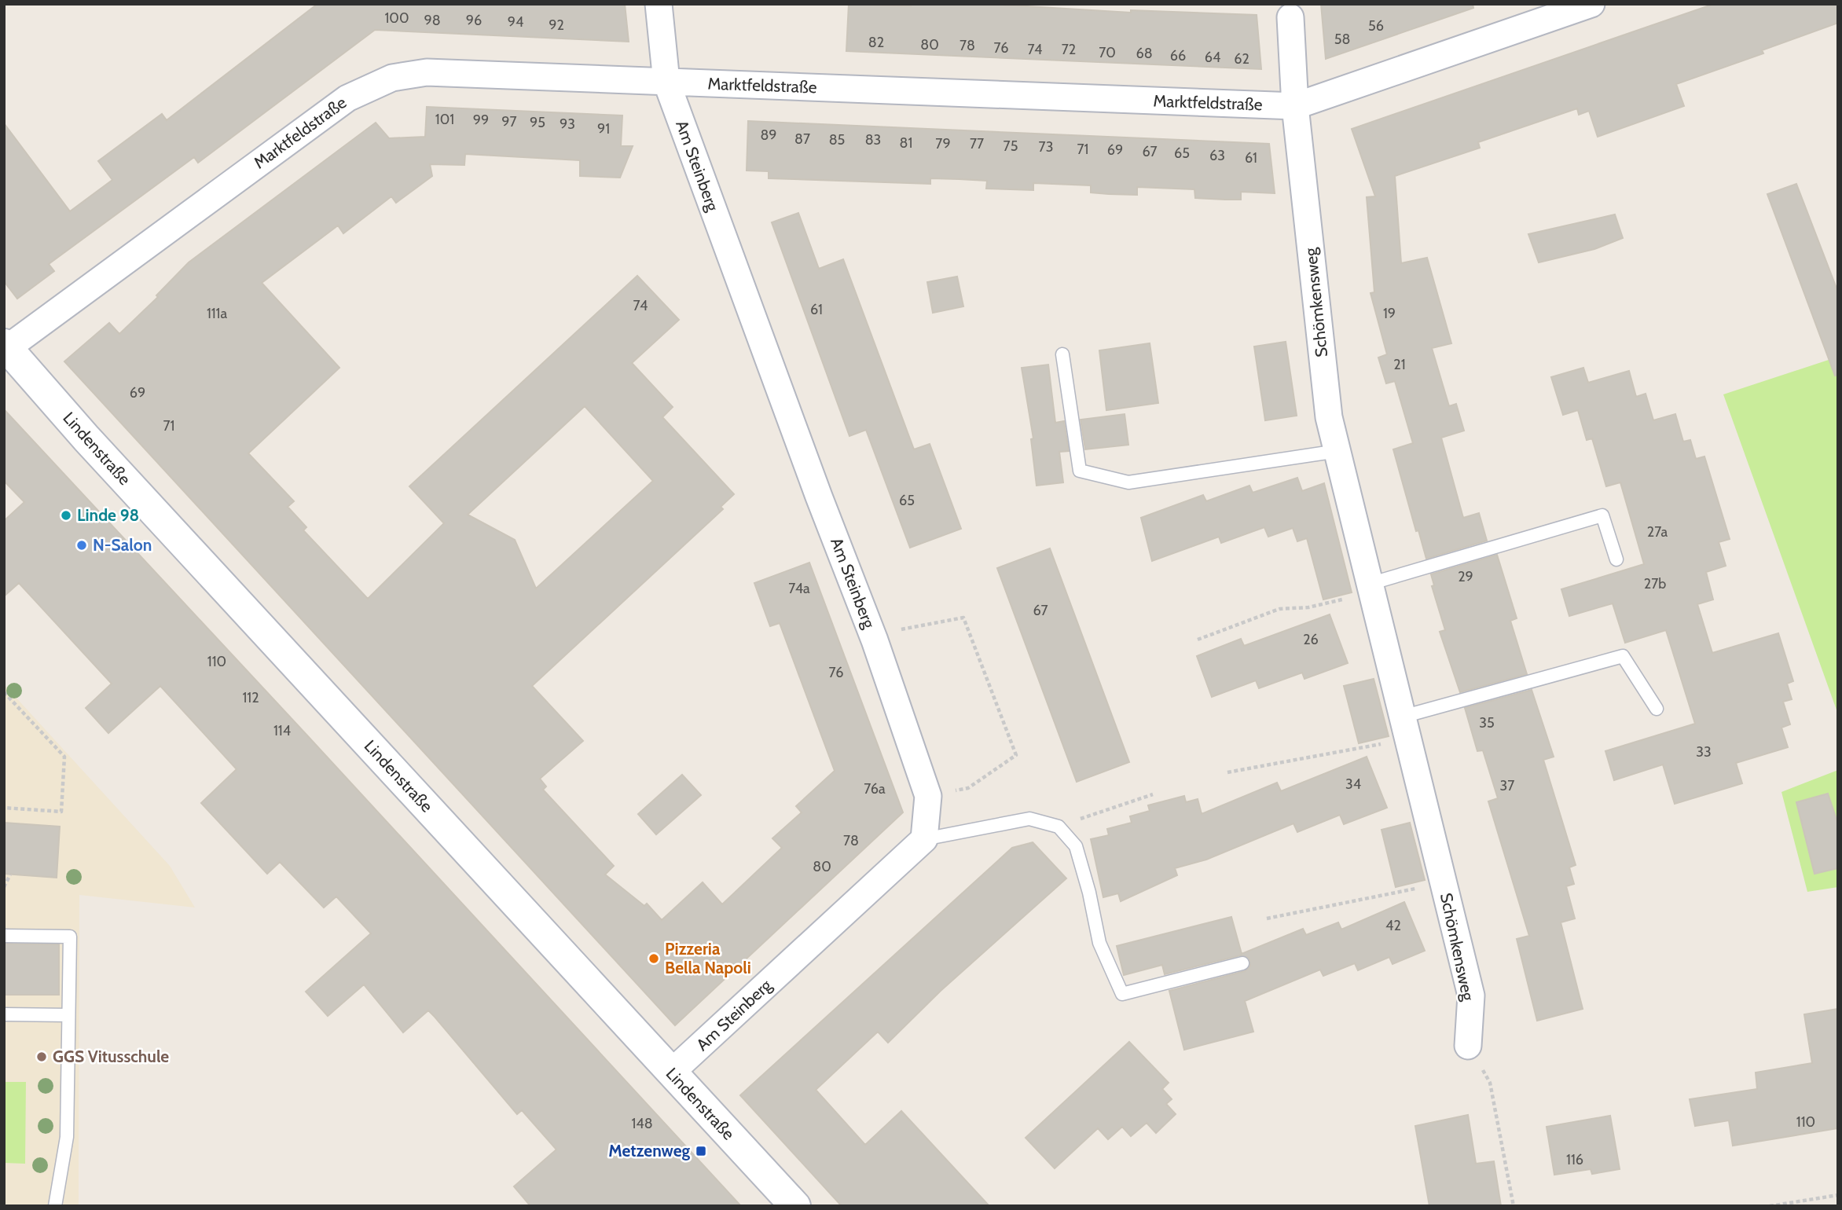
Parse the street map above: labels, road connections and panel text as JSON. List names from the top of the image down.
{
  "streets": {
    "street": [
      "Marktfeldstraße",
      "Am Steinberg",
      "Schömkensweg",
      "Lindenstraße"
    ]
  },
  "crossings": [
    ["Marktfeldstraße", "Am Steinberg"],
    ["Marktfeldstraße", "Schömkensweg"],
    ["Marktfeldstraße", "Lindenstraße"],
    ["Am Steinberg", "Lindenstraße"]
  ],
  "places": {
    "other": [
      "Linde 98",
      "N-Salon",
      "Pizzeria Bella Napoli",
      "GGS Vitusschule"
    ],
    "transit": ["Metzenweg"]
  },
  "house_numbers": [
    "100",
    "98",
    "96",
    "94",
    "92",
    "56",
    "58",
    "82",
    "80",
    "78",
    "76",
    "74",
    "72",
    "70",
    "68",
    "66",
    "64",
    "62",
    "101",
    "99",
    "97",
    "95",
    "93",
    "91",
    "89",
    "87",
    "85",
    "83",
    "81",
    "79",
    "77",
    "75",
    "73",
    "71",
    "69",
    "67",
    "65",
    "63",
    "61",
    "74",
    "61",
    "111a",
    "19",
    "21",
    "69",
    "71",
    "65",
    "27a",
    "29",
    "27b",
    "74a",
    "67",
    "26",
    "110",
    "76",
    "112",
    "35",
    "114",
    "33",
    "34",
    "37",
    "76a",
    "78",
    "80",
    "42",
    "110",
    "148",
    "116"
  ]
}
